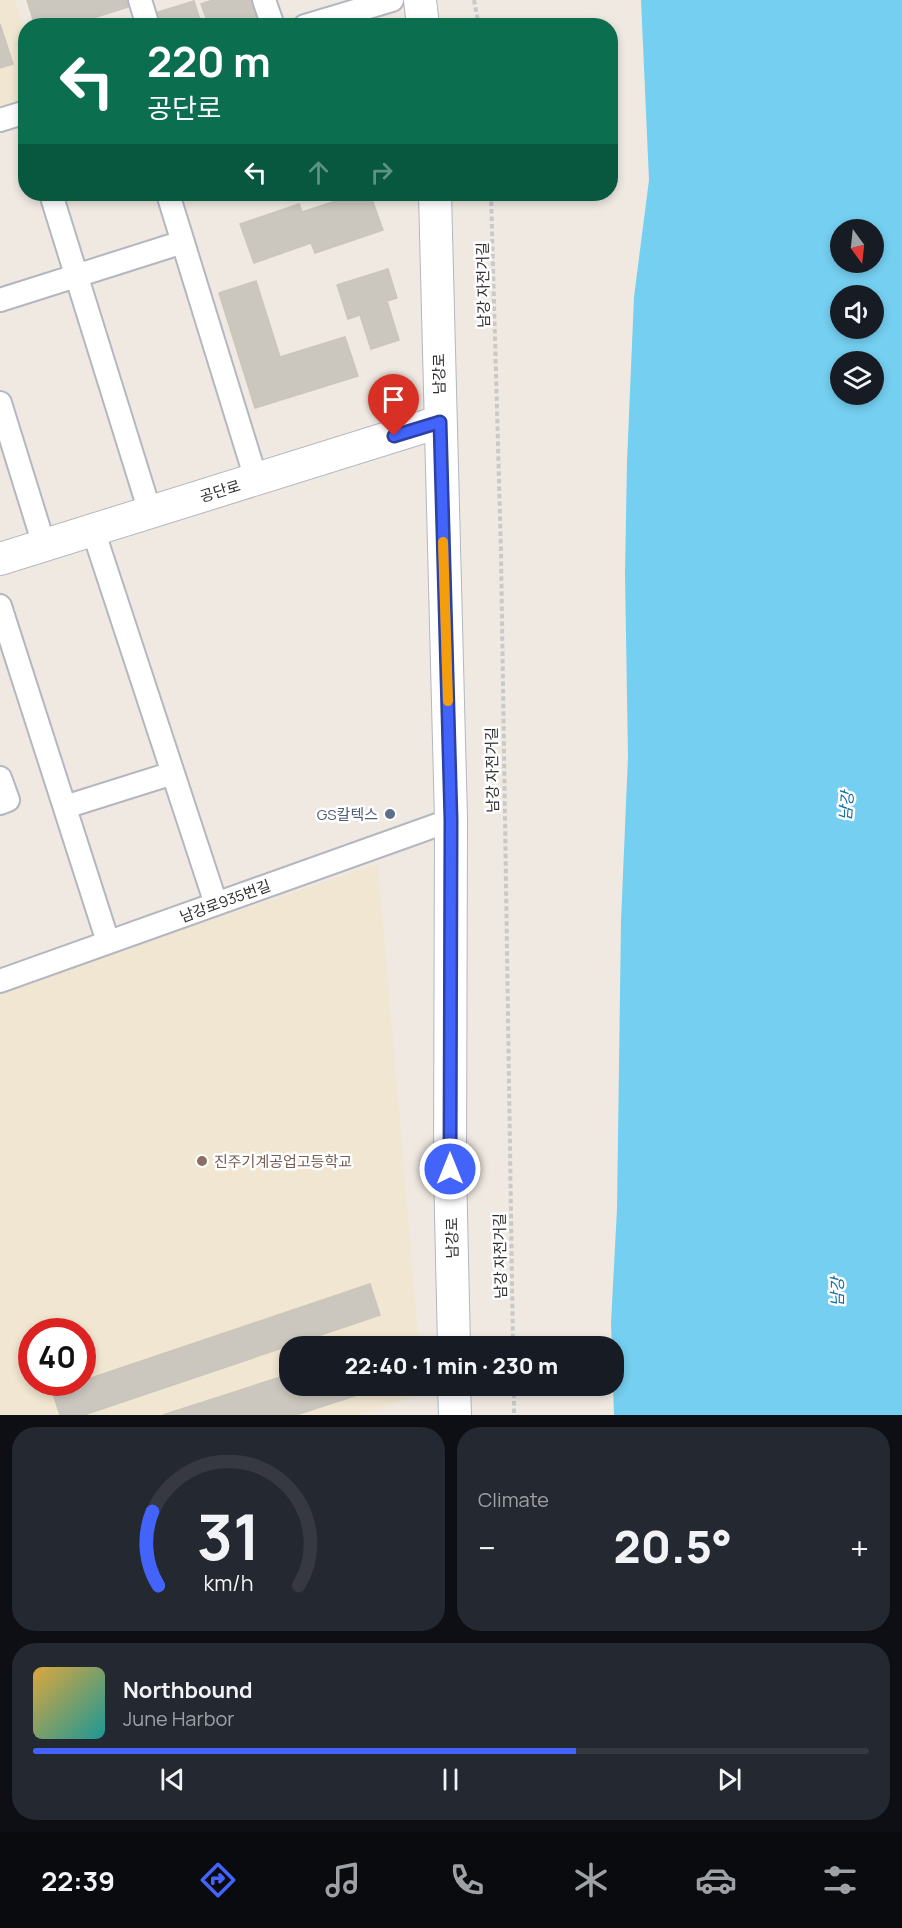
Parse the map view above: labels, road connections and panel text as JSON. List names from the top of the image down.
{
  "streets": {
    "street": ["남강로", "공단로", "남강로935번길"],
    "path": ["남강 자전거길"]
  },
  "crossings": [
    ["남강로", "공단로"],
    ["남강로", "남강로935번길"]
  ],
  "water": ["남강"],
  "places": ["GS칼텍스", "진주기계공업고등학교"],
  "north": "bottom",
  "page": {
    "turn": ["220 m", "공단로"],
    "limit": "40",
    "trip": "22:40 · 1 min · 230 m",
    "tile": "Climate",
    "heat": ["−", "20.5°", "+"],
    "song": ["Northbound", "June Harbor"],
    "tabs": "22:39",
    "gauge": ["31", "km/h"]
  }
}
